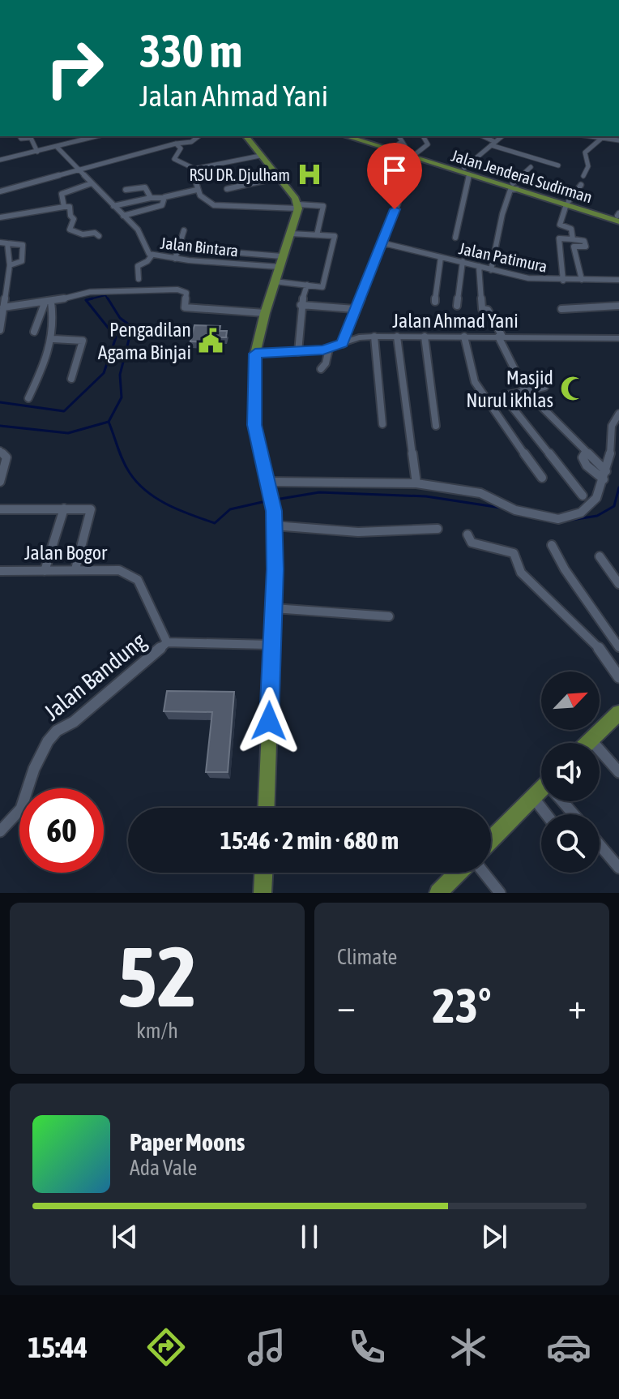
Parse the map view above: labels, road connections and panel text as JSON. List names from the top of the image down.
{
  "streets": {
    "main road": ["Jalan Jenderal Sudirman"],
    "street": [
      "Jalan Bintara",
      "Jalan Patimura",
      "Jalan Ahmad Yani",
      "Jalan Bogor",
      "Jalan Bandung"
    ]
  },
  "crossings": [
    ["Jalan Bogor", "Jalan Bandung"]
  ],
  "places": {
    "hospital": ["RSU DR. Djulham"],
    "public building": ["Pengadilan Agama Binjai"],
    "mosque": ["Masjid Nurul ikhlas"]
  },
  "north": "top right",
  "page": {
    "turn": ["330 m", "Jalan Ahmad Yani"],
    "limit": "60",
    "trip": "15:46 · 2 min · 680 m",
    "tile": [
      ["52", "km/h"],
      "Climate"
    ],
    "heat": ["−", "23°", "+"],
    "song": ["Paper Moons", "Ada Vale"],
    "tabs": "15:44"
  }
}
